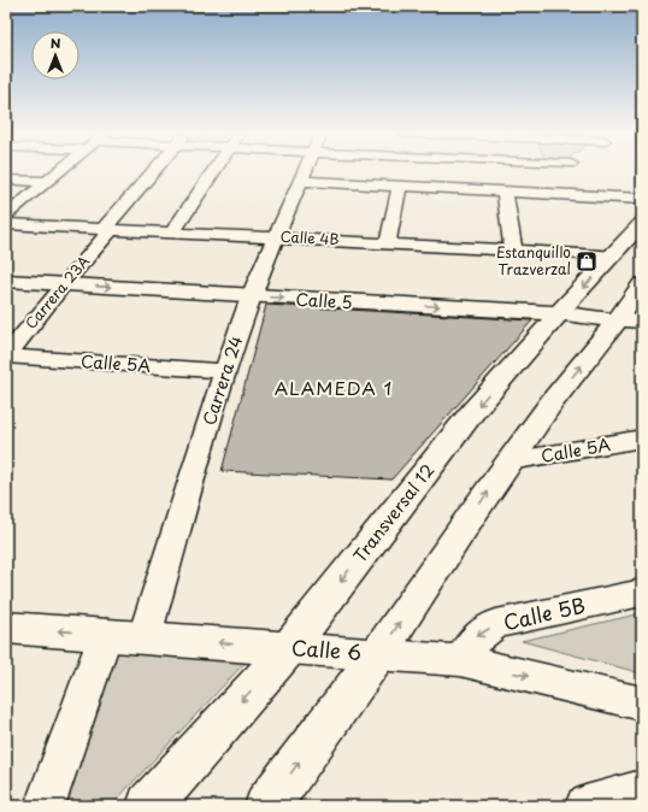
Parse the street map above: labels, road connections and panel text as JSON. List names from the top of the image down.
{
  "streets": {
    "main road": ["Calle 5", "Transversal 12", "Calle 6"],
    "street": [
      "Calle 4B",
      "Carrera 23A",
      "Calle 5A",
      "Carrera 24",
      "Calle 5B"
    ]
  },
  "crossings": [
    ["Calle 4B", "Carrera 23A"],
    ["Calle 4B", "Carrera 24"],
    ["Calle 4B", "Transversal 12"],
    ["Carrera 23A", "Calle 5"],
    ["Carrera 23A", "Calle 5A"],
    ["Calle 5", "Carrera 24"],
    ["Calle 5", "Transversal 12"],
    ["Calle 5A", "Carrera 24"],
    ["Carrera 24", "Calle 6"],
    ["Transversal 12", "Calle 6"],
    ["Calle 5B", "Calle 6"]
  ],
  "one_way": ["Calle 5", "Calle 5B"],
  "districts": ["ALAMEDA 1"],
  "places": {
    "shop": ["Estanquillo Trazverzal"]
  },
  "north": "top"
}
